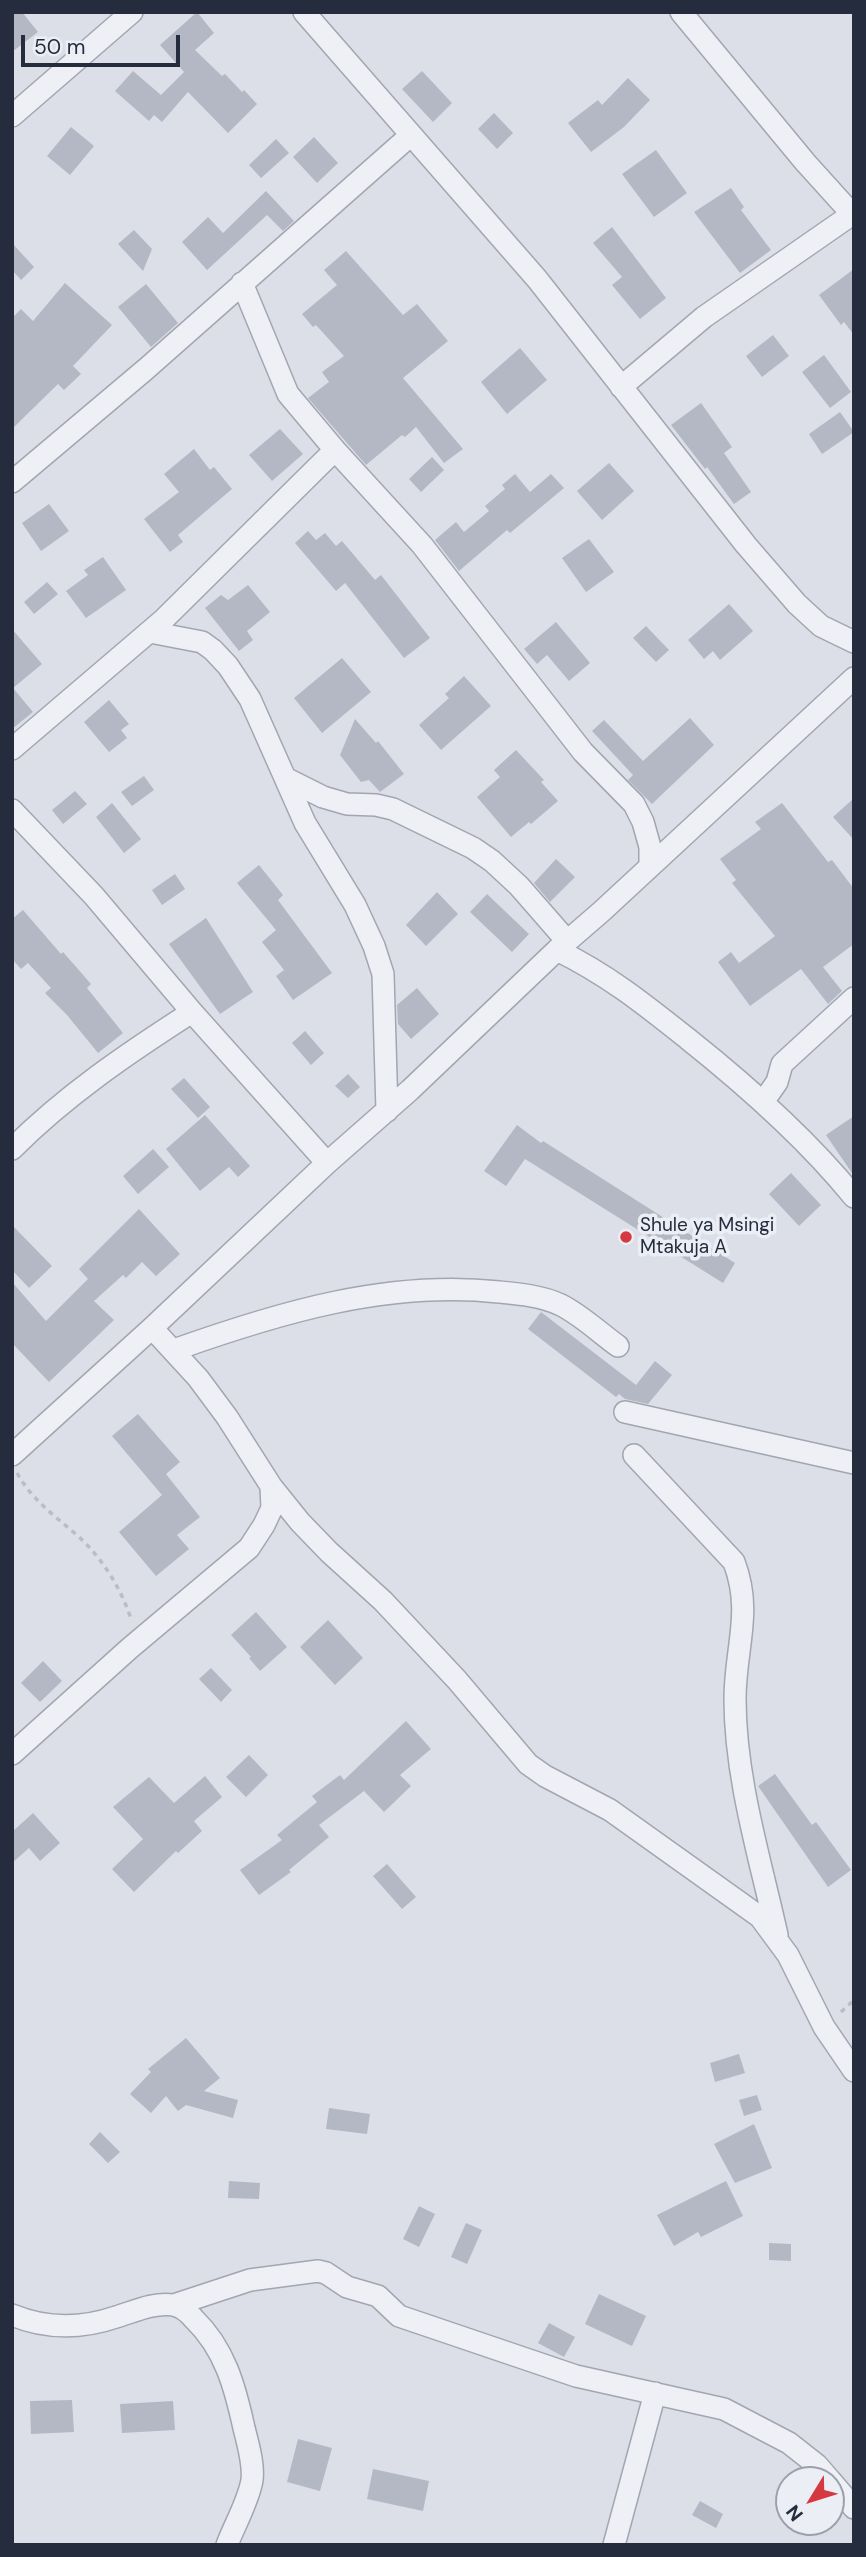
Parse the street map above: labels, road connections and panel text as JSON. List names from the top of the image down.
{
  "places": ["Shule ya Msingi Mtakuja A"],
  "scale_bar": "50 m",
  "north": "bottom left"
}
